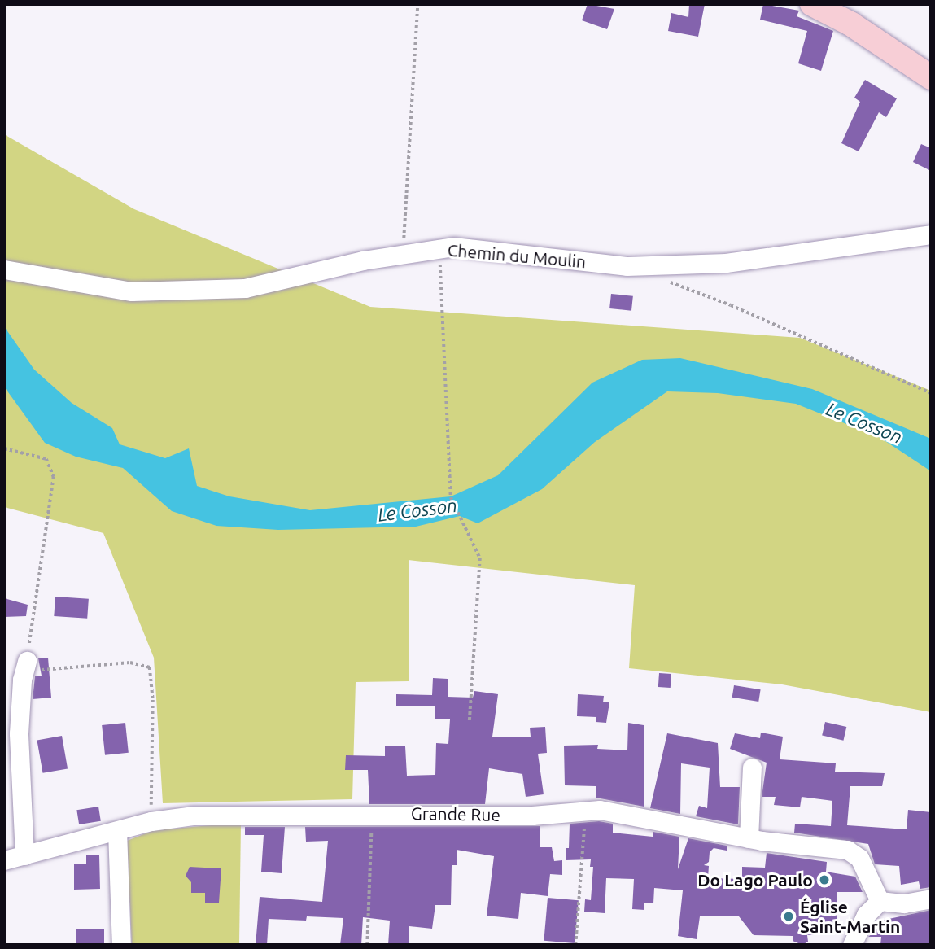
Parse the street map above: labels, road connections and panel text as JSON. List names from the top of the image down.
{
  "streets": {
    "street": ["Chemin du Moulin", "Grande Rue"]
  },
  "water": ["Le Cosson"],
  "places": ["Do Lago Paulo", "Église Saint-Martin"]
}
